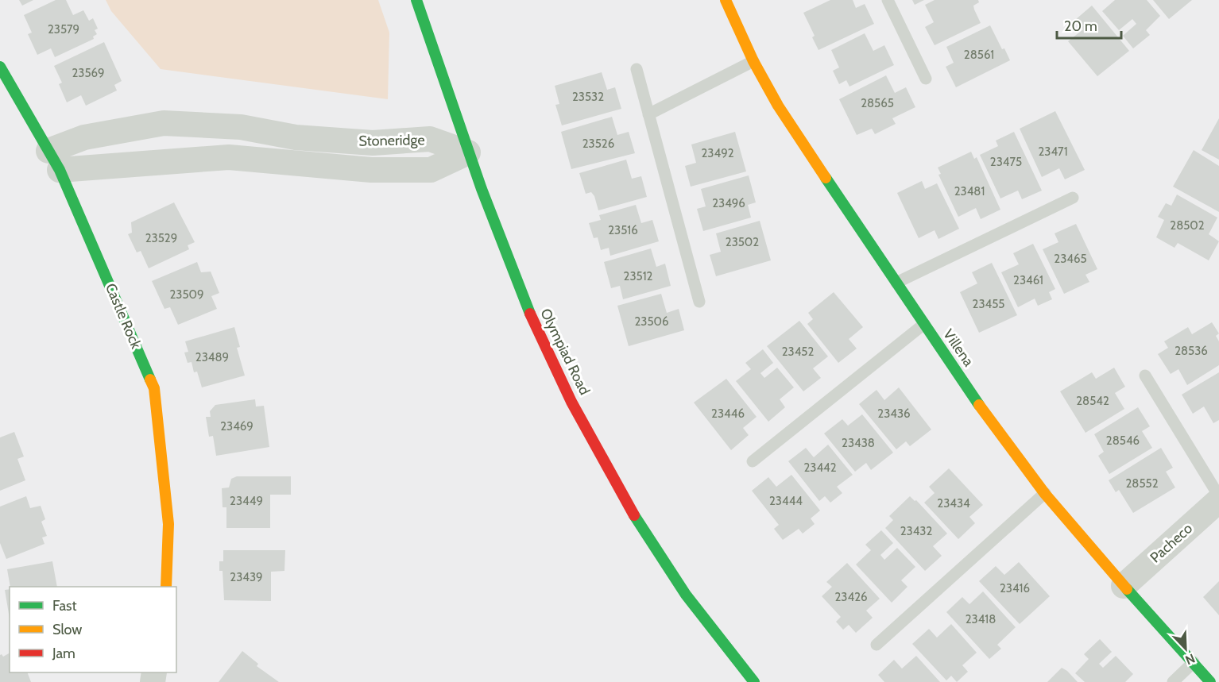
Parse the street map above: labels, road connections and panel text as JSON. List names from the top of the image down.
{
  "streets": {
    "street": [
      "Stoneridge",
      "Castle Rock",
      "Villena",
      "Olympiad Road",
      "Pacheco"
    ]
  },
  "crossings": [
    ["Stoneridge", "Castle Rock"],
    ["Stoneridge", "Olympiad Road"],
    ["Villena", "Pacheco"]
  ],
  "house_numbers": [
    "23579",
    "28561",
    "23569",
    "23532",
    "28565",
    "23526",
    "23471",
    "23492",
    "23475",
    "23481",
    "23496",
    "28502",
    "23516",
    "23529",
    "23502",
    "23465",
    "23512",
    "23461",
    "23509",
    "23455",
    "23506",
    "28536",
    "23452",
    "23489",
    "28542",
    "23446",
    "23436",
    "23469",
    "28546",
    "23438",
    "23442",
    "28552",
    "23449",
    "23444",
    "23434",
    "23432",
    "23439",
    "23416",
    "23426",
    "23418"
  ],
  "legend": ["Fast", "Slow", "Jam"],
  "scale_bar": "20 m",
  "north": "bottom right"
}
